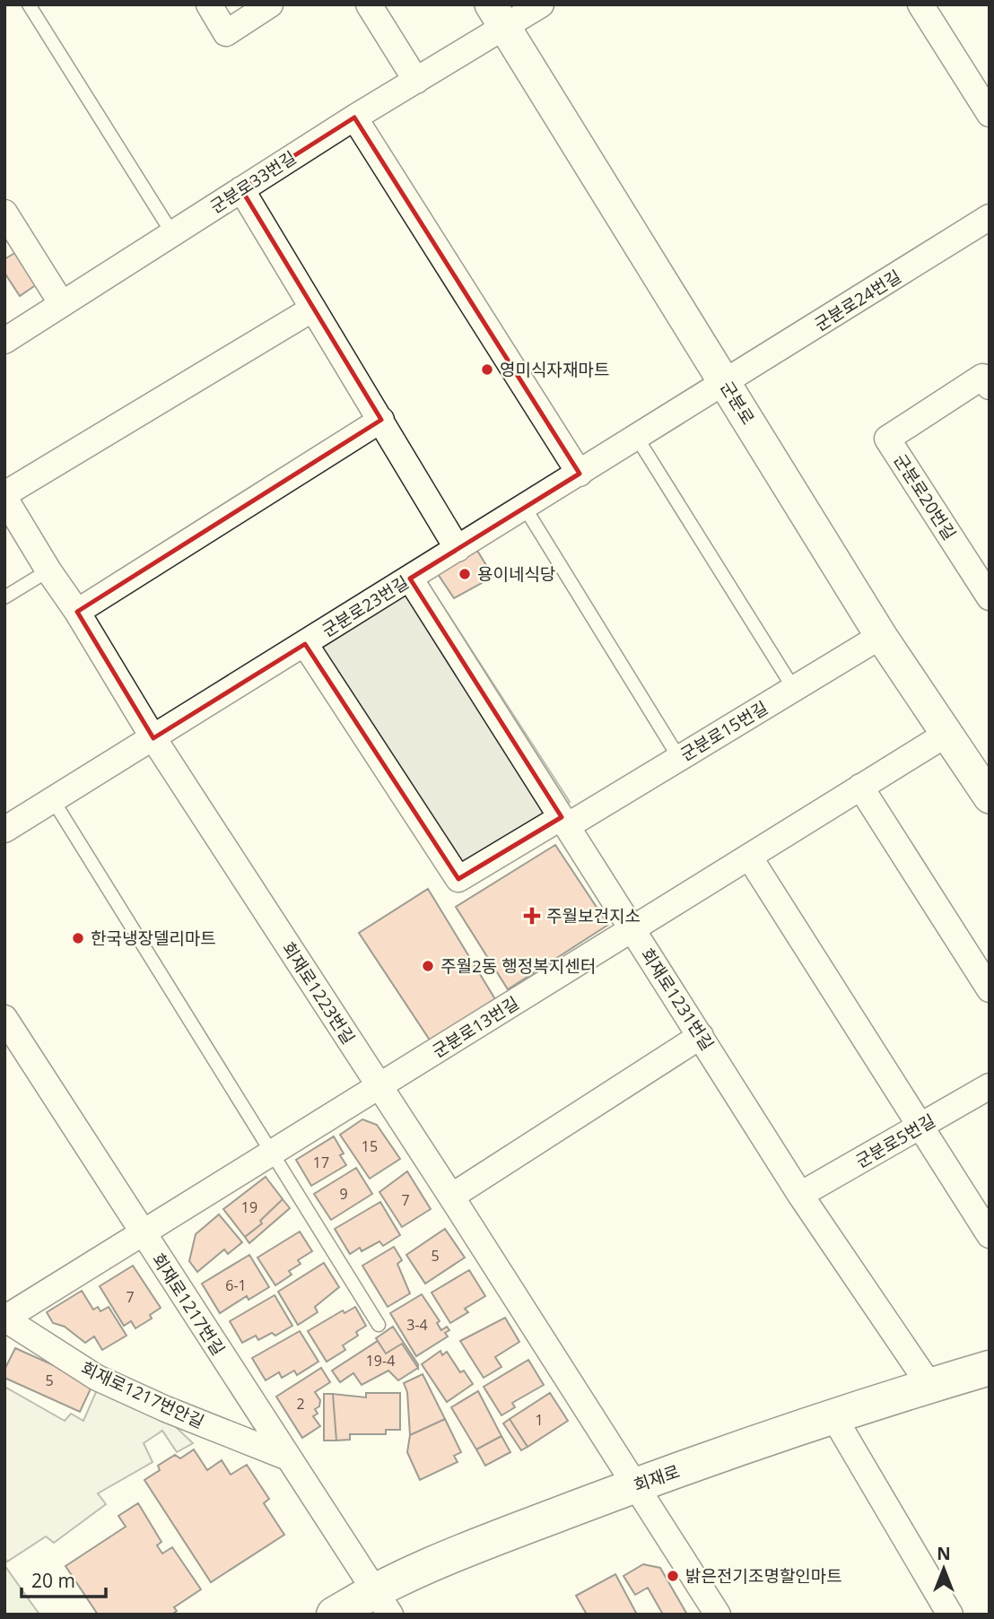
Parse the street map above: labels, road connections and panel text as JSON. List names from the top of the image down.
{
  "streets": {
    "main road": ["회재로"],
    "street": [
      "군분로33번길",
      "군분로24번길",
      "군분로",
      "군분로20번길",
      "군분로23번길",
      "군분로15번길",
      "회재로1223번길",
      "회재로1231번길",
      "군분로13번길",
      "군분로5번길",
      "회재로1217번길",
      "회재로1217번안길"
    ]
  },
  "crossings": [
    ["군분로33번길", "군분로"],
    ["군분로24번길", "군분로"],
    ["군분로24번길", "군분로23번길"],
    ["군분로", "군분로23번길"],
    ["군분로", "군분로15번길"],
    ["군분로", "군분로13번길"],
    ["군분로23번길", "군분로15번길"],
    ["군분로23번길", "회재로1223번길"],
    ["군분로23번길", "회재로1231번길"],
    ["군분로15번길", "회재로1231번길"],
    ["회재로1223번길", "군분로13번길"],
    ["회재로1223번길", "회재로"],
    ["회재로1231번길", "군분로13번길"],
    ["회재로1231번길", "군분로5번길"],
    ["회재로1231번길", "회재로"],
    ["군분로13번길", "회재로1217번길"],
    ["군분로13번길", "회재로1217번안길"],
    ["회재로1217번길", "회재로1217번안길"],
    ["회재로1217번길", "회재로"]
  ],
  "places": {
    "other": [
      "영미식자재마트",
      "용이네식당",
      "한국냉장델리마트",
      "주월2동 행정복지센터",
      "밝은전기조명할인마트"
    ],
    "health": ["주월보건지소"]
  },
  "house_numbers": [
    "15",
    "17",
    "9",
    "7",
    "19",
    "5",
    "6-1",
    "7",
    "3-4",
    "19-4",
    "5",
    "2",
    "1"
  ],
  "scale_bar": "20 m",
  "north": "top"
}
